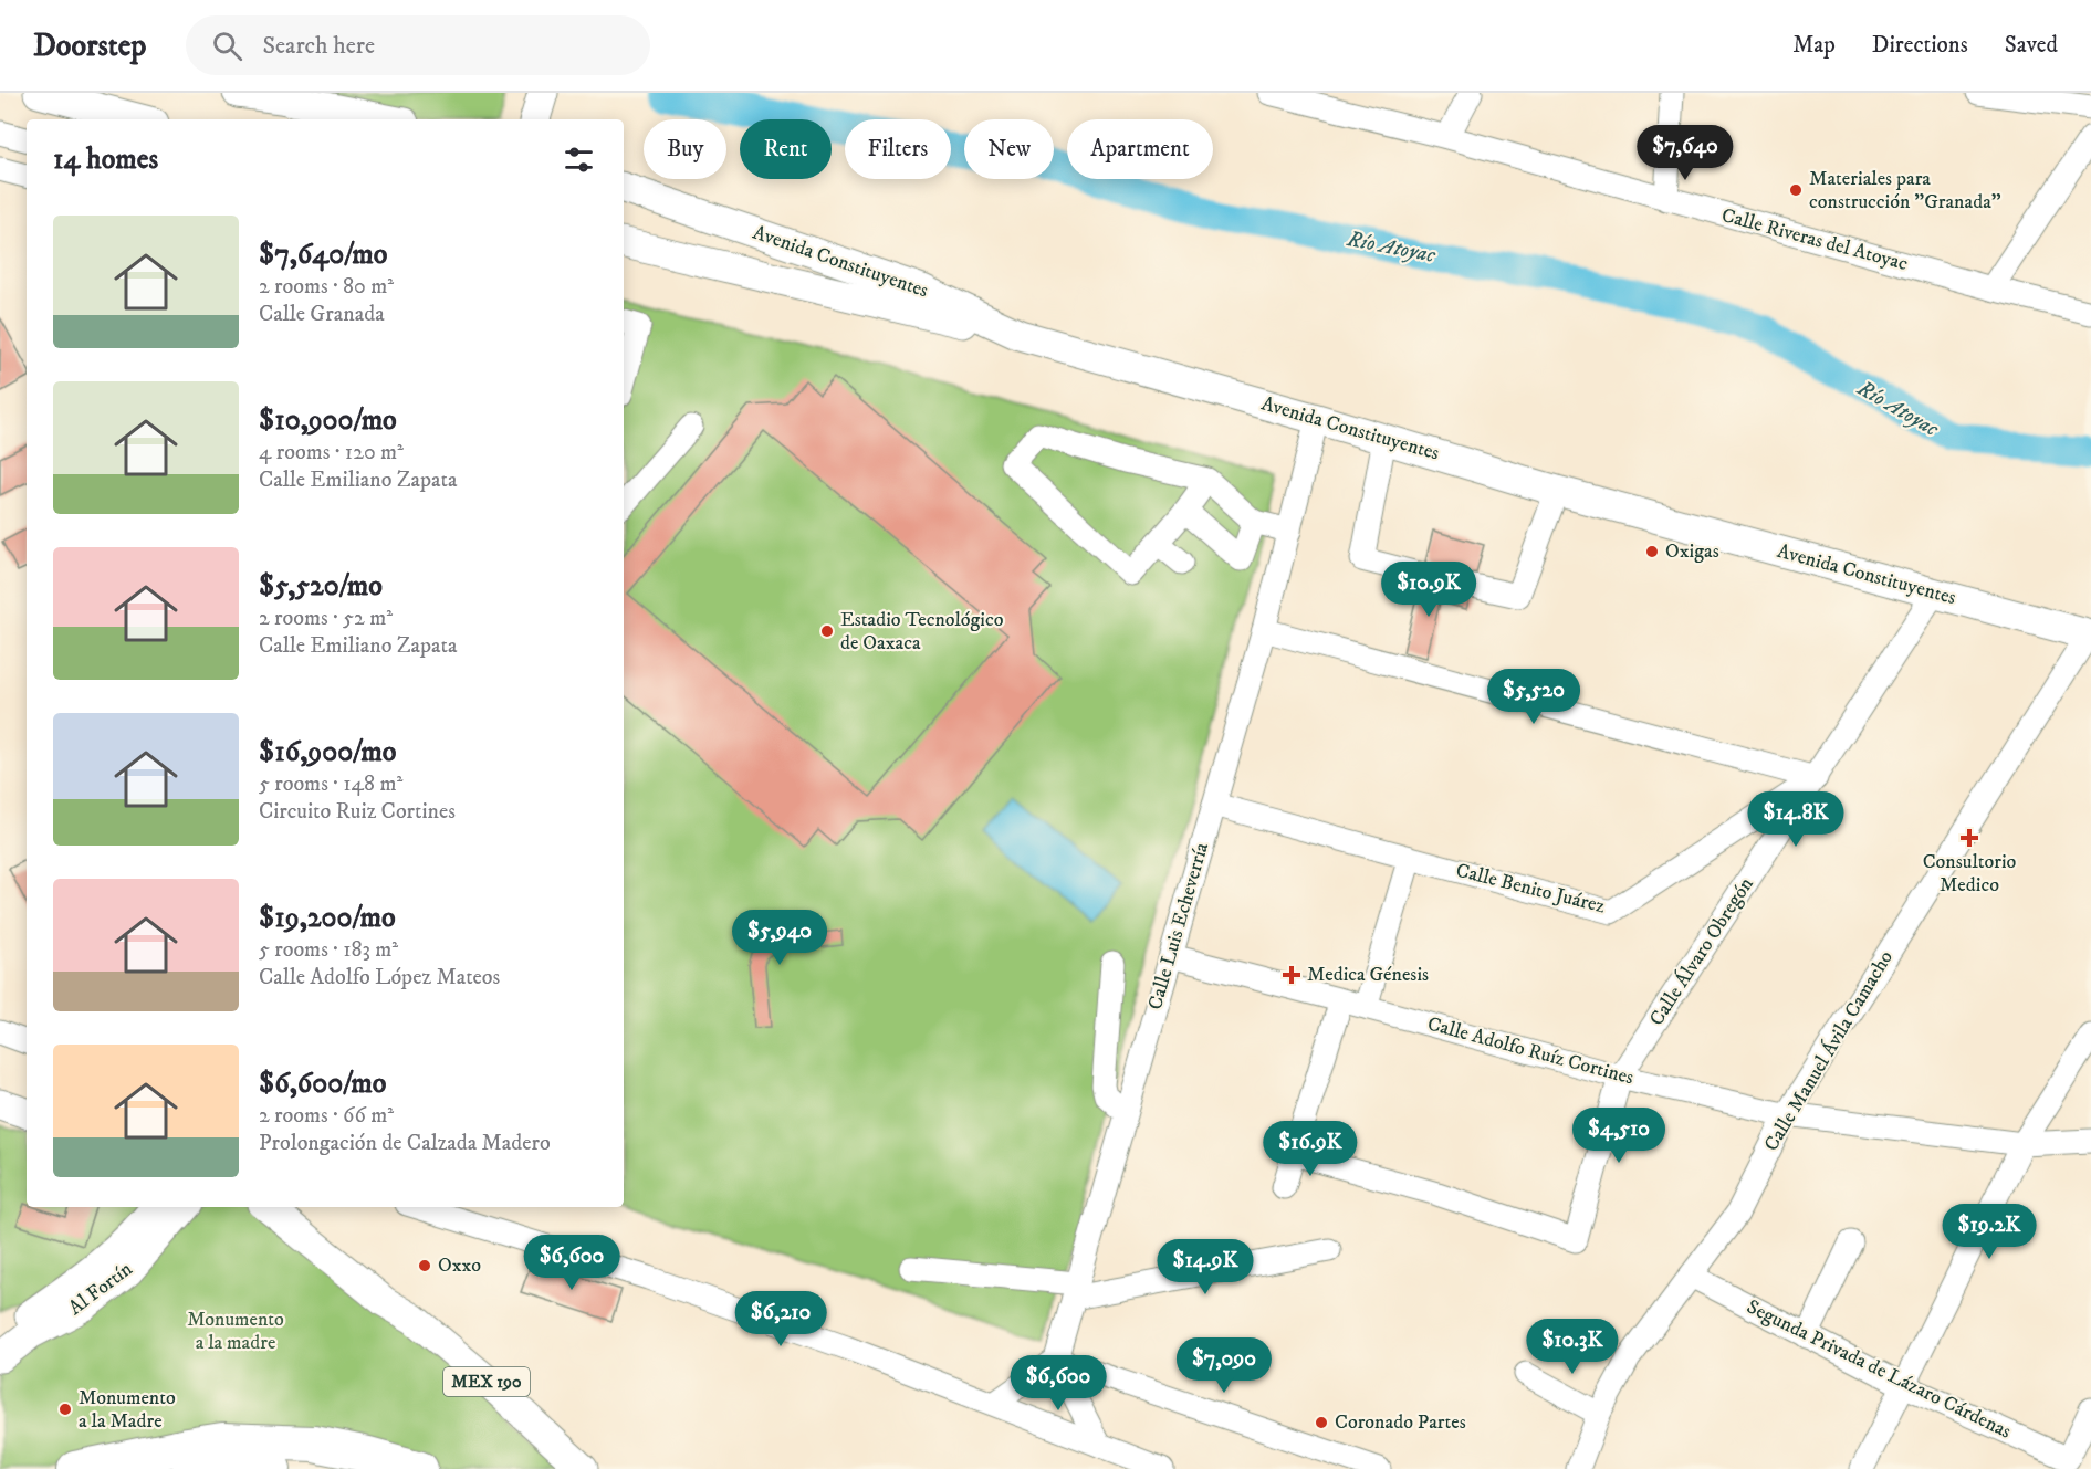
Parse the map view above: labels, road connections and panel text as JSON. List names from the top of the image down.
{
  "streets": {
    "main road": ["Avenida Constituyentes", "Al Fortín", "MEX 190"],
    "street": [
      "Calle Riveras del Atoyac",
      "Calle Benito Juárez",
      "Calle Luis Echeverría",
      "Calle Álvaro Obregón",
      "Calle Adolfo Ruíz Cortines",
      "Calle Manuel Ávila Camacho",
      "Segunda Privada de Lázaro Cárdenas"
    ]
  },
  "crossings": [
    ["Avenida Constituyentes", "Calle Luis Echeverría"],
    ["Avenida Constituyentes", "Calle Álvaro Obregón"],
    ["Avenida Constituyentes", "Calle Manuel Ávila Camacho"],
    ["Calle Benito Juárez", "Calle Luis Echeverría"],
    ["Calle Benito Juárez", "Calle Álvaro Obregón"],
    ["Calle Luis Echeverría", "Calle Adolfo Ruíz Cortines"],
    ["Calle Álvaro Obregón", "Calle Adolfo Ruíz Cortines"],
    ["Calle Adolfo Ruíz Cortines", "Calle Manuel Ávila Camacho"],
    ["Calle Manuel Ávila Camacho", "Segunda Privada de Lázaro Cárdenas"]
  ],
  "water": ["Río Atoyac"],
  "parks": ["Monumento a la madre"],
  "places": {
    "other": [
      "Materiales para construcción \"Granada\"",
      "Oxigas",
      "Estadio Tecnológico de Oaxaca",
      "Oxxo",
      "Monumento a la Madre",
      "Coronado Partes"
    ],
    "health": ["Consultorio Medico", "Medica Génesis"]
  },
  "page": {
    "header": "Doorstep",
    "search": "Search here",
    "nav": ["Map", "Directions", "Saved"],
    "chip": [
      "Buy",
      "Rent",
      "Filters",
      "New",
      "Apartment"
    ],
    "heading": "14 homes",
    "price": [
      "$7,640",
      "$10.9K",
      "$5,520",
      "$14.8K",
      "$5,940",
      "$4,510",
      "$16.9K",
      "$19.2K",
      "$6,600",
      "$14.9K",
      "$6,210",
      "$10.3K",
      "$7,090",
      "$6,600"
    ],
    "list": [
      {
        "name": "$7,640/mo",
        "note": "2 rooms · 80 m² · Calle Granada"
      },
      {
        "name": "$10,900/mo",
        "note": "4 rooms · 120 m² · Calle Emiliano Zapata"
      },
      {
        "name": "$5,520/mo",
        "note": "2 rooms · 52 m² · Calle Emiliano Zapata"
      },
      {
        "name": "$16,900/mo",
        "note": "5 rooms · 148 m² · Circuito Ruiz Cortines"
      },
      {
        "name": "$19,200/mo",
        "note": "5 rooms · 183 m² · Calle Adolfo López Mateos"
      },
      {
        "name": "$6,600/mo",
        "note": "2 rooms · 66 m² · Prolongación de Calzada Madero"
      }
    ]
  }
}
